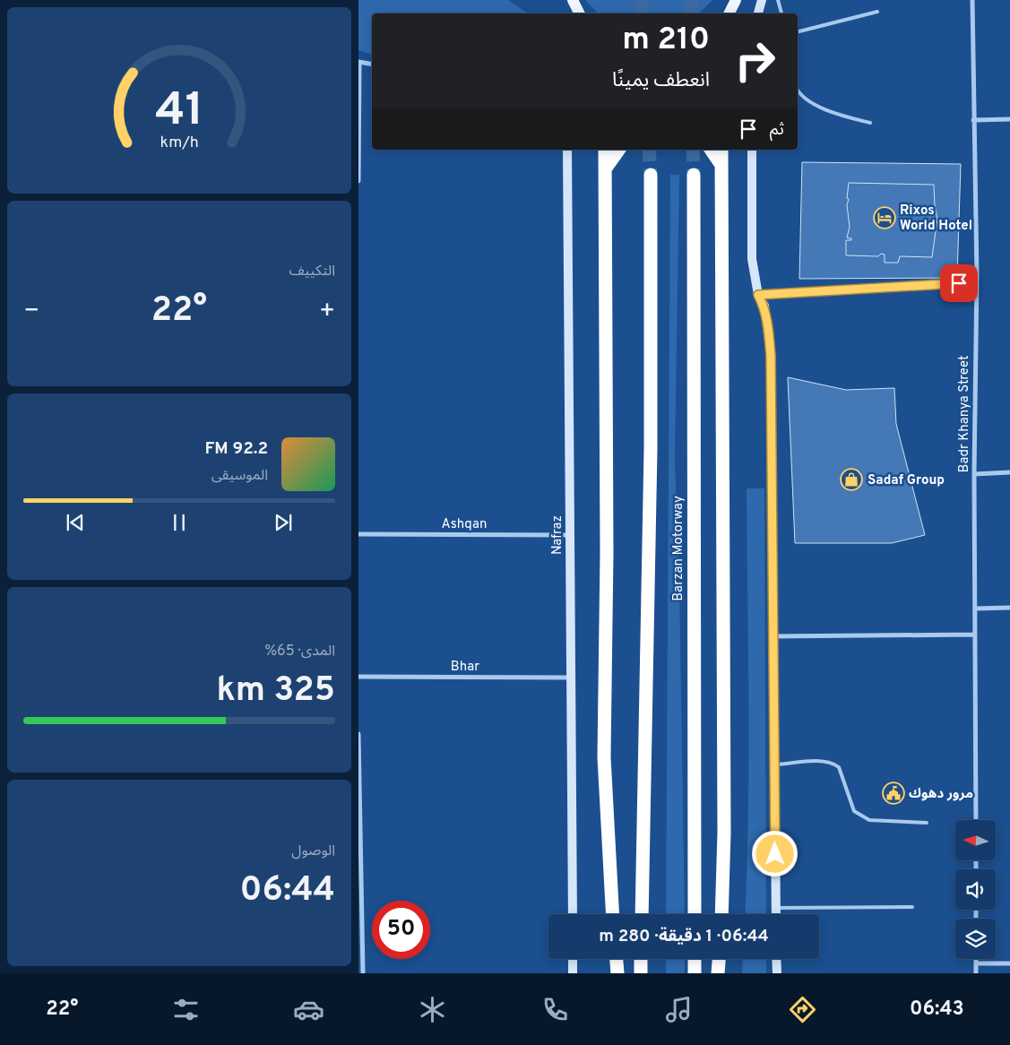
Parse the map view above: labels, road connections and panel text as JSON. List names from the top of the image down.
{
  "streets": {
    "highway": ["Barzan Motorway"],
    "main road": ["Nafraz"],
    "street": ["Badr Khanya Street", "Ashqan", "Bhar"]
  },
  "crossings": [
    ["Ashqan", "Nafraz"],
    ["Nafraz", "Bhar"]
  ],
  "places": {
    "hotel": ["Rixos World Hotel"],
    "shop": ["Sadaf Group"],
    "public building": ["مرور دهوك"]
  },
  "north": "left",
  "page": {
    "turn": ["210 m", "انعطف يمينًا"],
    "then": "ثم",
    "tile": [
      "التكييف",
      ["المدى · 65%", "325 km"],
      ["الوصول", "06:44"]
    ],
    "heat": ["−", "22°", "+"],
    "song": ["92.2 FM", "الموسيقى"],
    "limit": "50",
    "trip": "06:44 · 1 دقيقة · 280 m",
    "tabs": ["06:43", "22°"],
    "gauge": ["41", "km/h"]
  }
}
